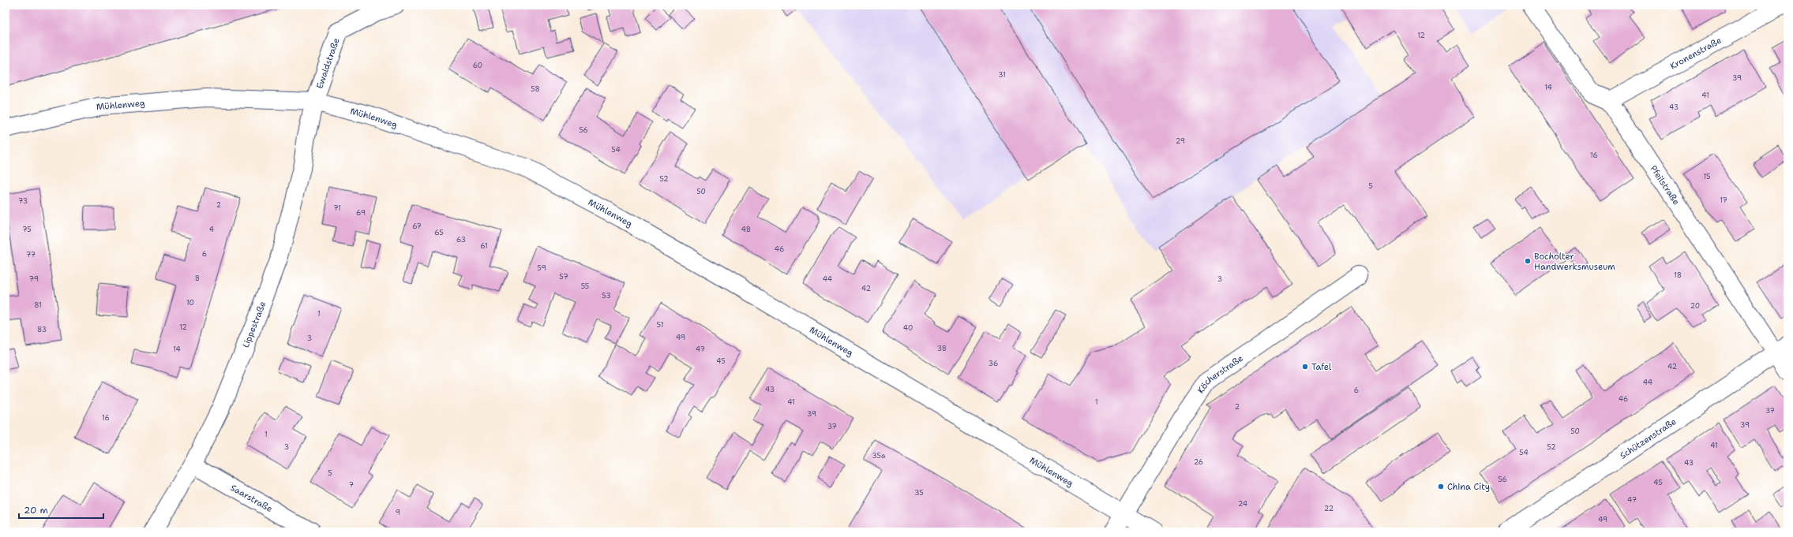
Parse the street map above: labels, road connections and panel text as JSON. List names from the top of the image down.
{
  "streets": {
    "street": [
      "Kronenstraße",
      "Ewaldstraße",
      "Mühlenweg",
      "Pfeilstraße",
      "Lippestraße",
      "Köcherstraße",
      "Schützenstraße",
      "Saarstraße"
    ]
  },
  "crossings": [
    ["Kronenstraße", "Pfeilstraße"],
    ["Ewaldstraße", "Mühlenweg"],
    ["Ewaldstraße", "Lippestraße"],
    ["Mühlenweg", "Lippestraße"],
    ["Mühlenweg", "Köcherstraße"],
    ["Pfeilstraße", "Schützenstraße"],
    ["Lippestraße", "Saarstraße"]
  ],
  "places": ["Bocholter Handwerksmuseum", "Tafel", "China City"],
  "house_numbers": [
    "12",
    "60",
    "31",
    "39",
    "14",
    "58",
    "41",
    "43",
    "56",
    "29",
    "54",
    "16",
    "15",
    "52",
    "5",
    "50",
    "17",
    "73",
    "2",
    "71",
    "69",
    "67",
    "75",
    "4",
    "48",
    "65",
    "63",
    "61",
    "46",
    "6",
    "77",
    "59",
    "18",
    "57",
    "8",
    "79",
    "44",
    "3",
    "55",
    "42",
    "53",
    "10",
    "81",
    "20",
    "1",
    "51",
    "12",
    "40",
    "83",
    "49",
    "3",
    "38",
    "14",
    "47",
    "45",
    "36",
    "42",
    "44",
    "43",
    "6",
    "46",
    "41",
    "1",
    "2",
    "37",
    "39",
    "16",
    "39",
    "37",
    "50",
    "1",
    "41",
    "3",
    "52",
    "54",
    "35a",
    "26",
    "43",
    "5",
    "56",
    "45",
    "7",
    "35",
    "47",
    "24",
    "22",
    "9",
    "49"
  ],
  "scale_bar": "20 m"
}
